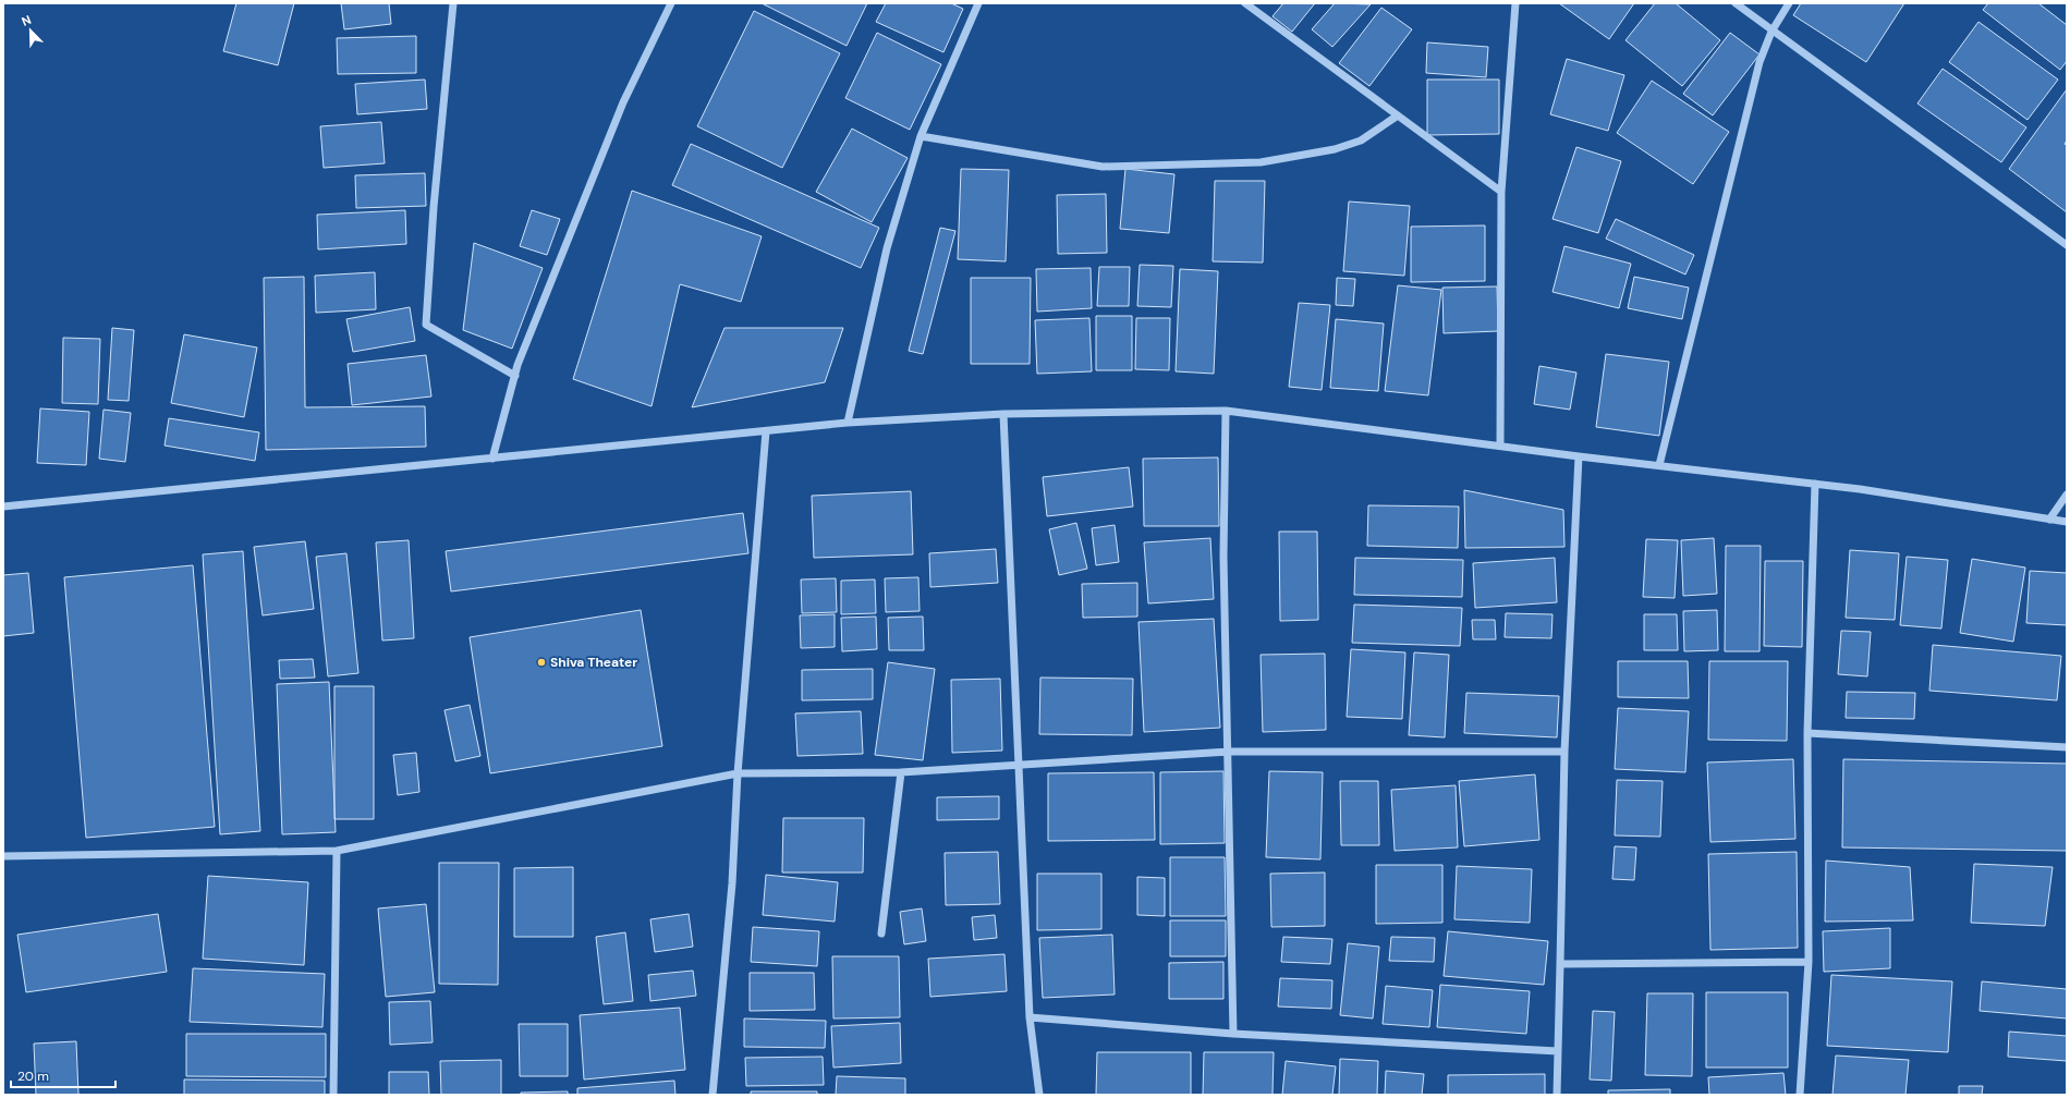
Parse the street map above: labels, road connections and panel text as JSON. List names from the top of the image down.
{
  "places": ["Shiva Theater"],
  "scale_bar": "20 m",
  "north": "top left"
}
